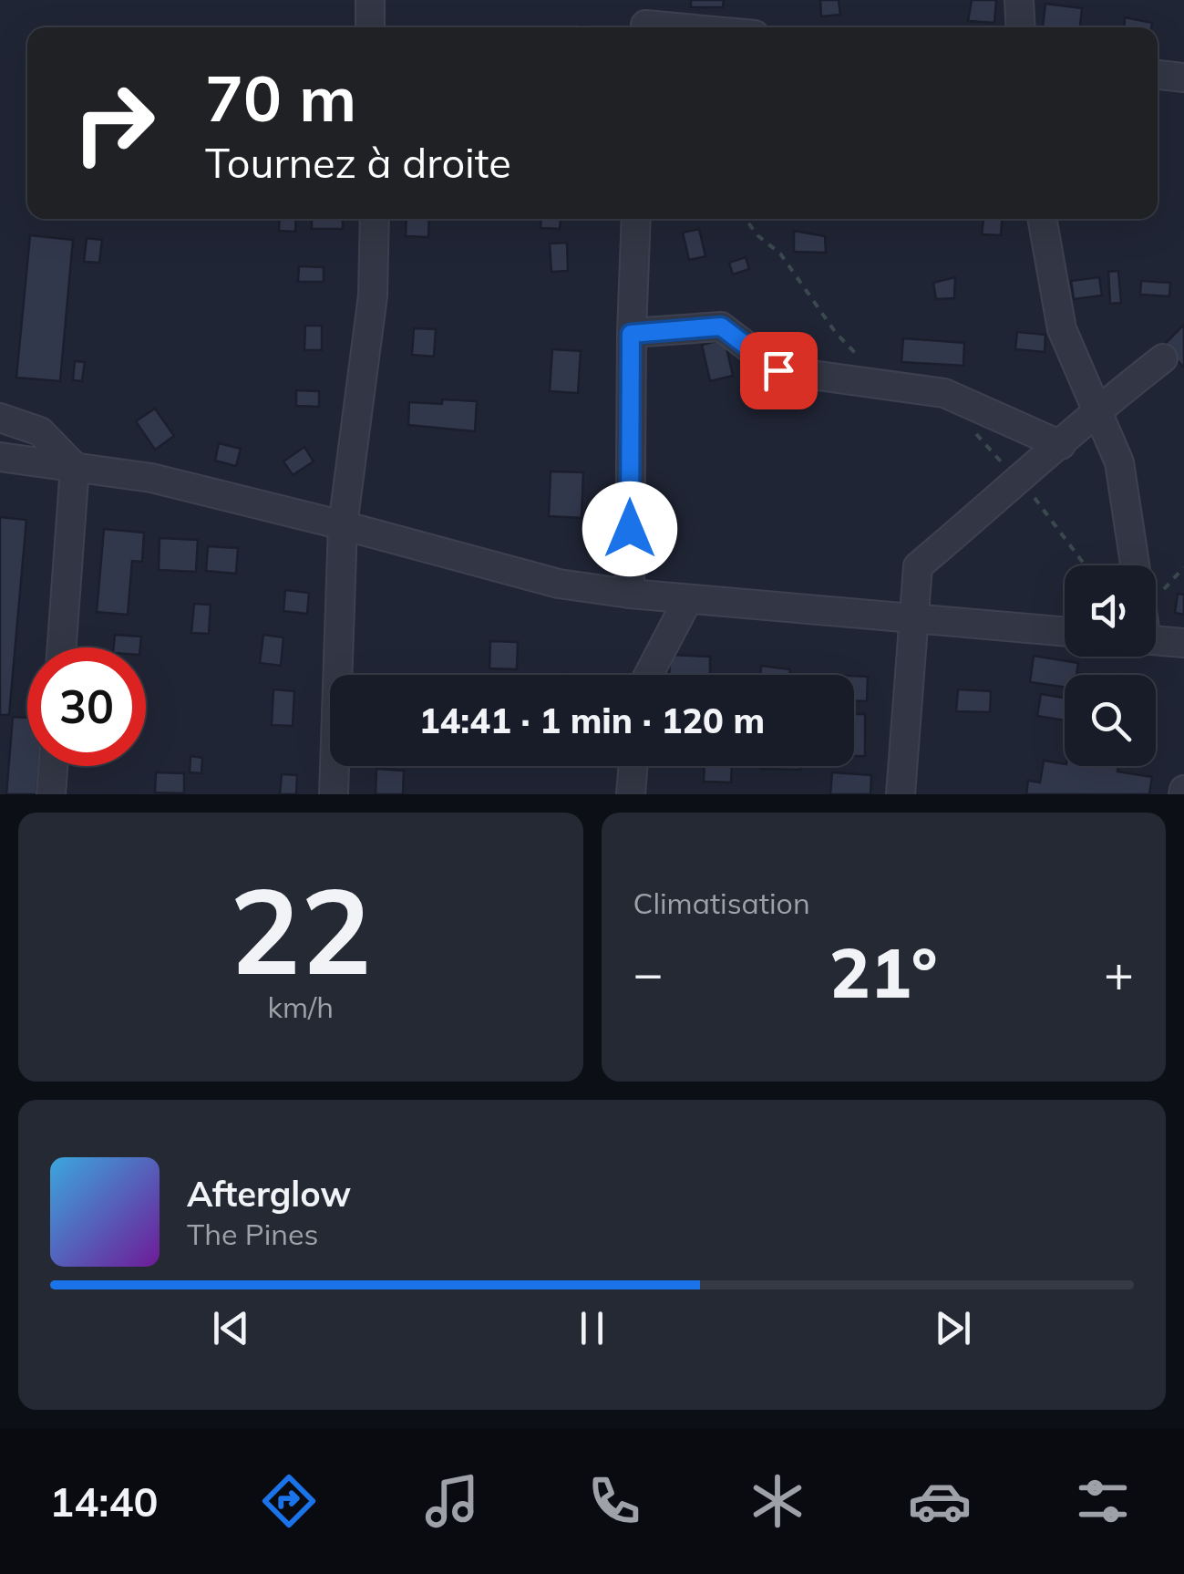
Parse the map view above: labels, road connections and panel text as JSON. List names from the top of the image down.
{
  "page": {
    "turn": ["70 m", "Tournez à droite"],
    "limit": "30",
    "trip": "14:41 · 1 min · 120 m",
    "tile": [
      ["22", "km/h"],
      "Climatisation"
    ],
    "heat": ["−", "21°", "+"],
    "song": ["Afterglow", "The Pines"],
    "tabs": "14:40"
  }
}
